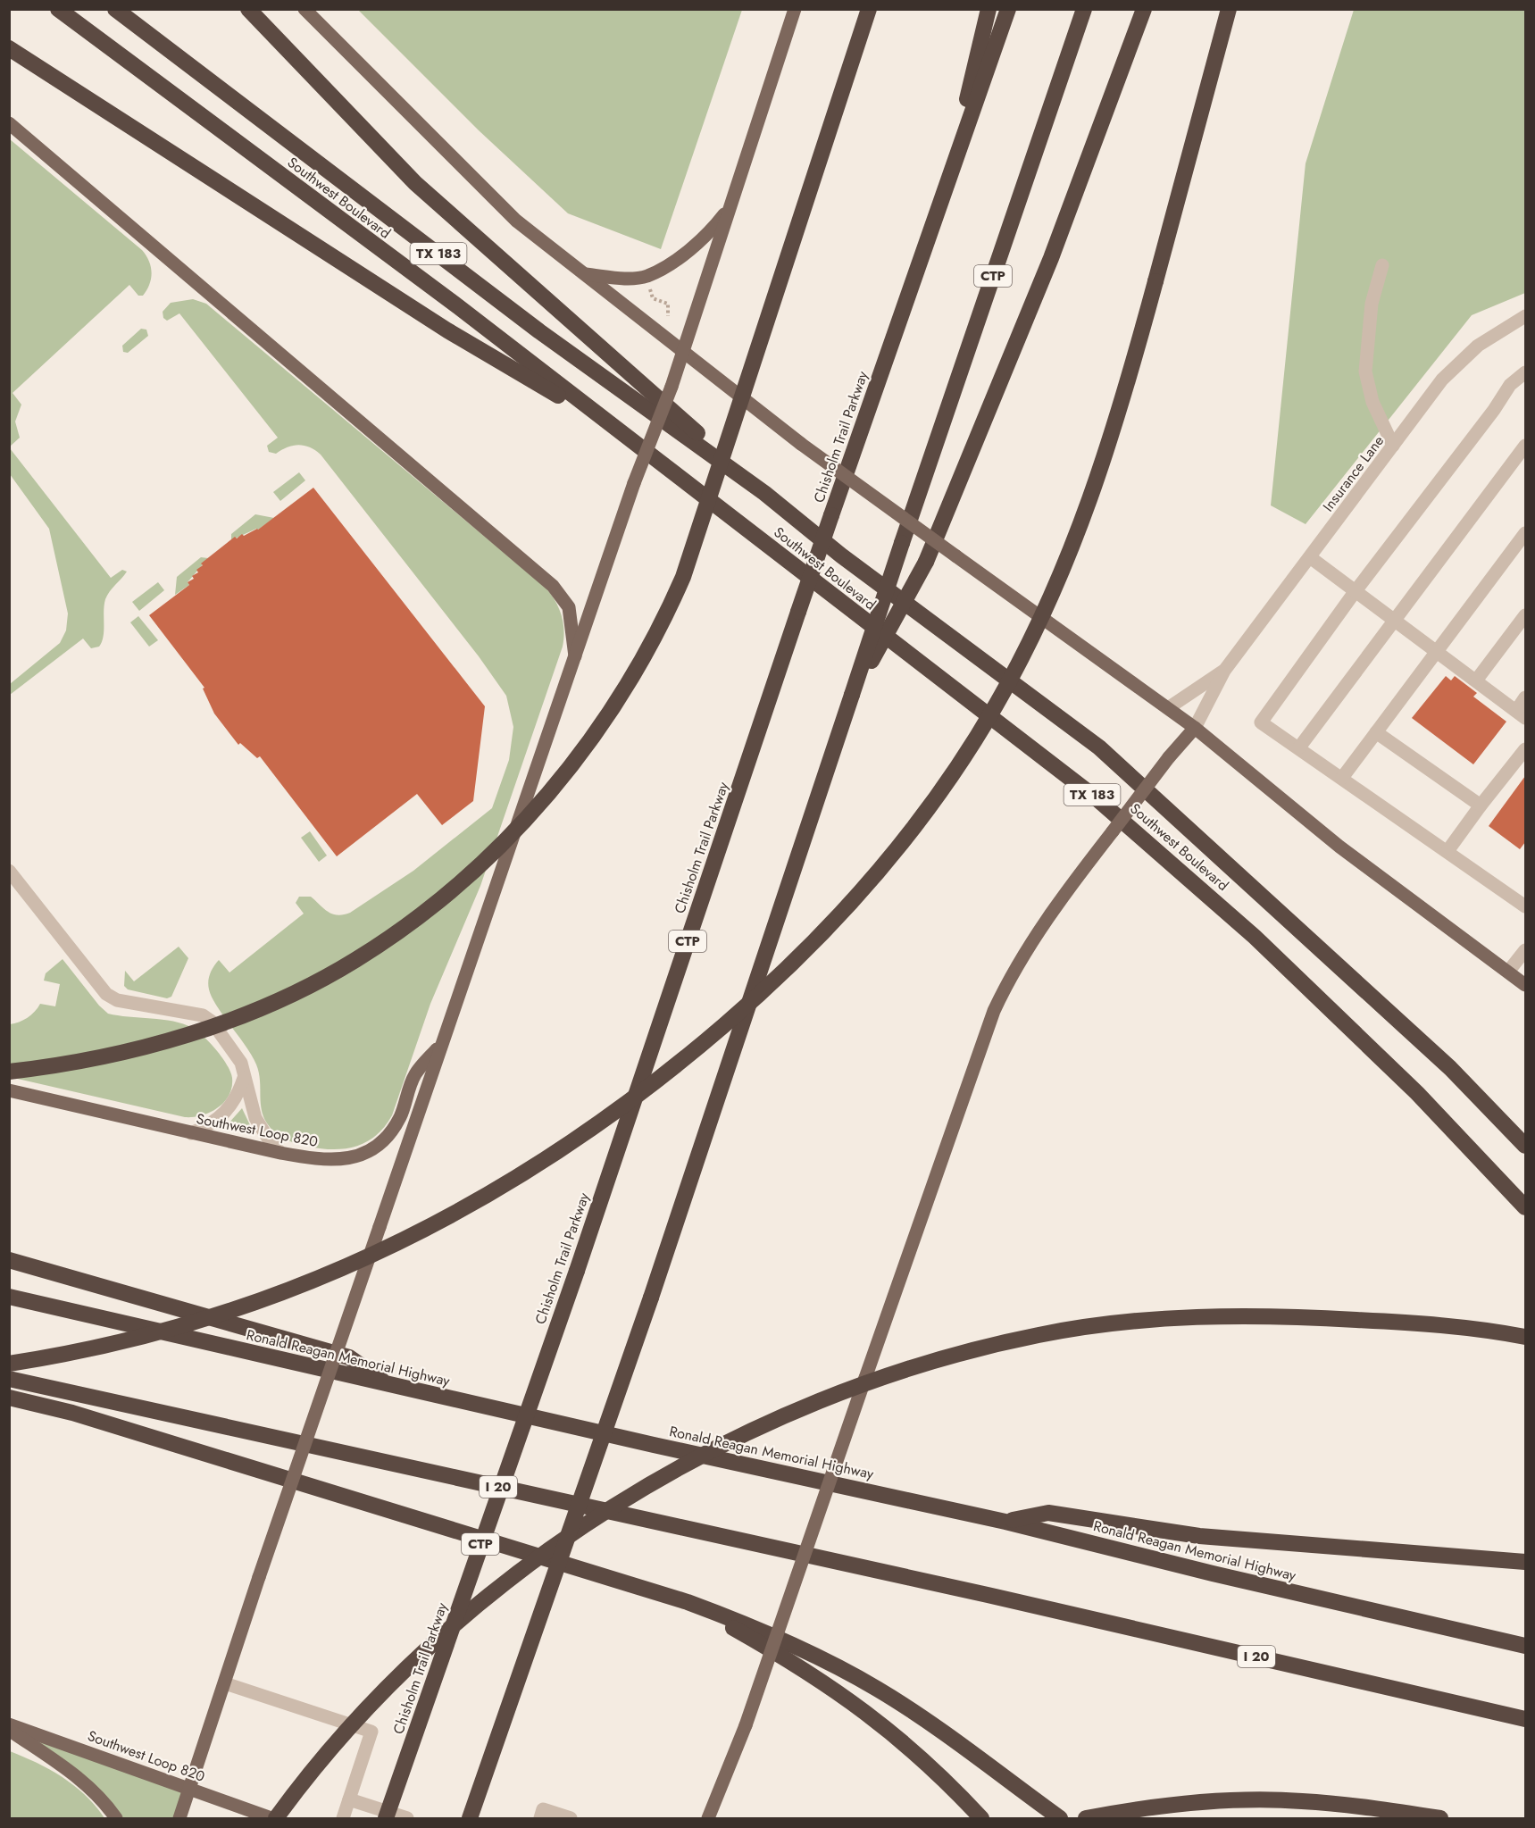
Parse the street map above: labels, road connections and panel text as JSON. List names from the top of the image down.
{
  "streets": {
    "highway": [
      "Southwest Boulevard",
      "TX 183",
      "CTP",
      "Chisholm Trail Parkway",
      "Ronald Reagan Memorial Highway",
      "I 20"
    ],
    "main road": ["Southwest Loop 820"],
    "street": ["Insurance Lane"]
  }
}
